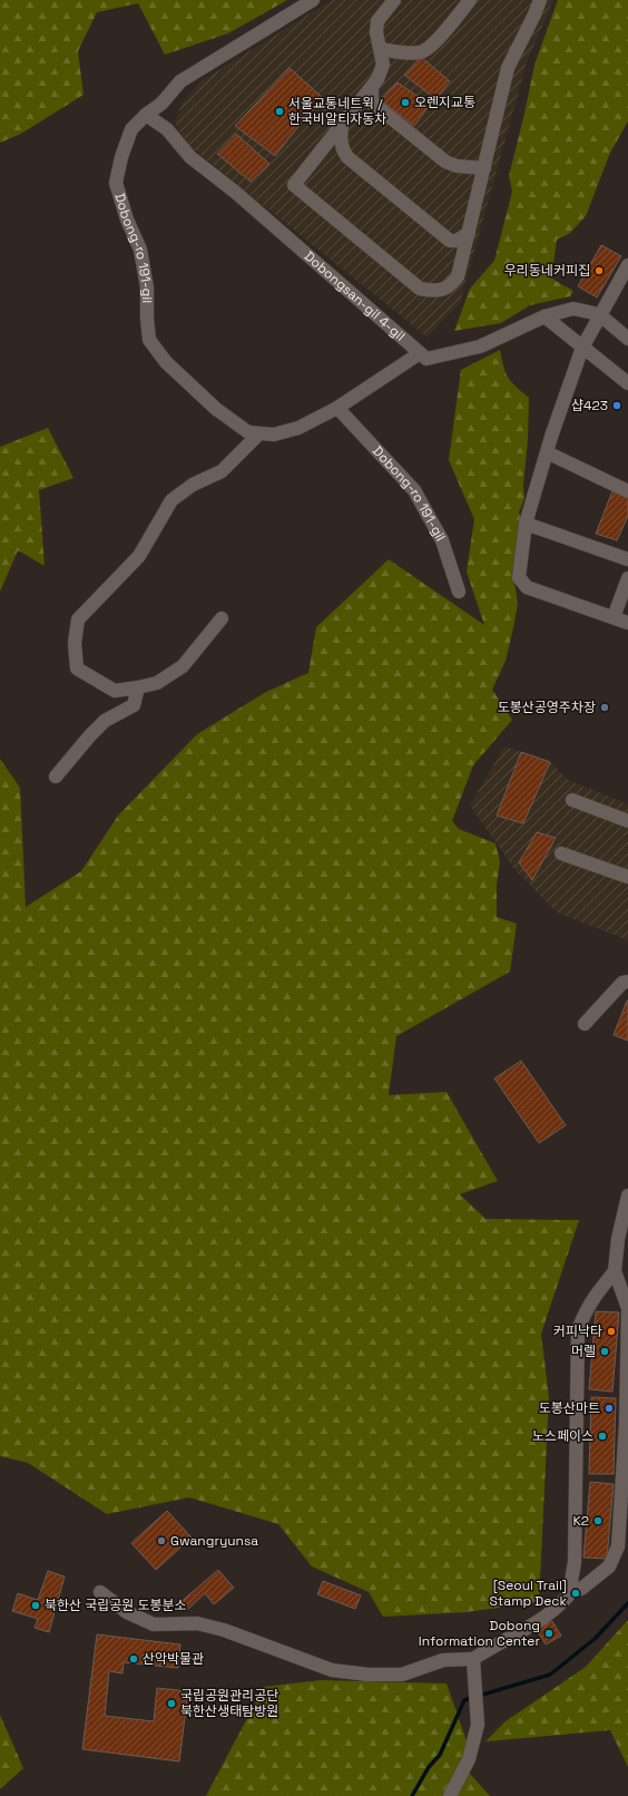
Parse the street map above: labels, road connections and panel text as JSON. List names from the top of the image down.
{
  "streets": {
    "street": ["Dobong-ro 191-gil", "Dobongsan-gil 4-gil"]
  },
  "crossings": [
    ["Dobong-ro 191-gil", "Dobongsan-gil 4-gil"]
  ],
  "places": [
    "오렌지교통",
    "서울교통네트윅 / 한국비알티자동차",
    "우리동네커피집",
    "샵423",
    "도봉산공영주차장",
    "커피낙타",
    "머렐",
    "도봉산마트",
    "노스페이스",
    "K2",
    "Gwangryunsa",
    "[Seoul Trail] Stamp Deck",
    "북한산 국립공원 도봉분소",
    "Dobong Information Center",
    "산악박물관",
    "국립공원관리공단 북한산생태탐방원"
  ]
}
